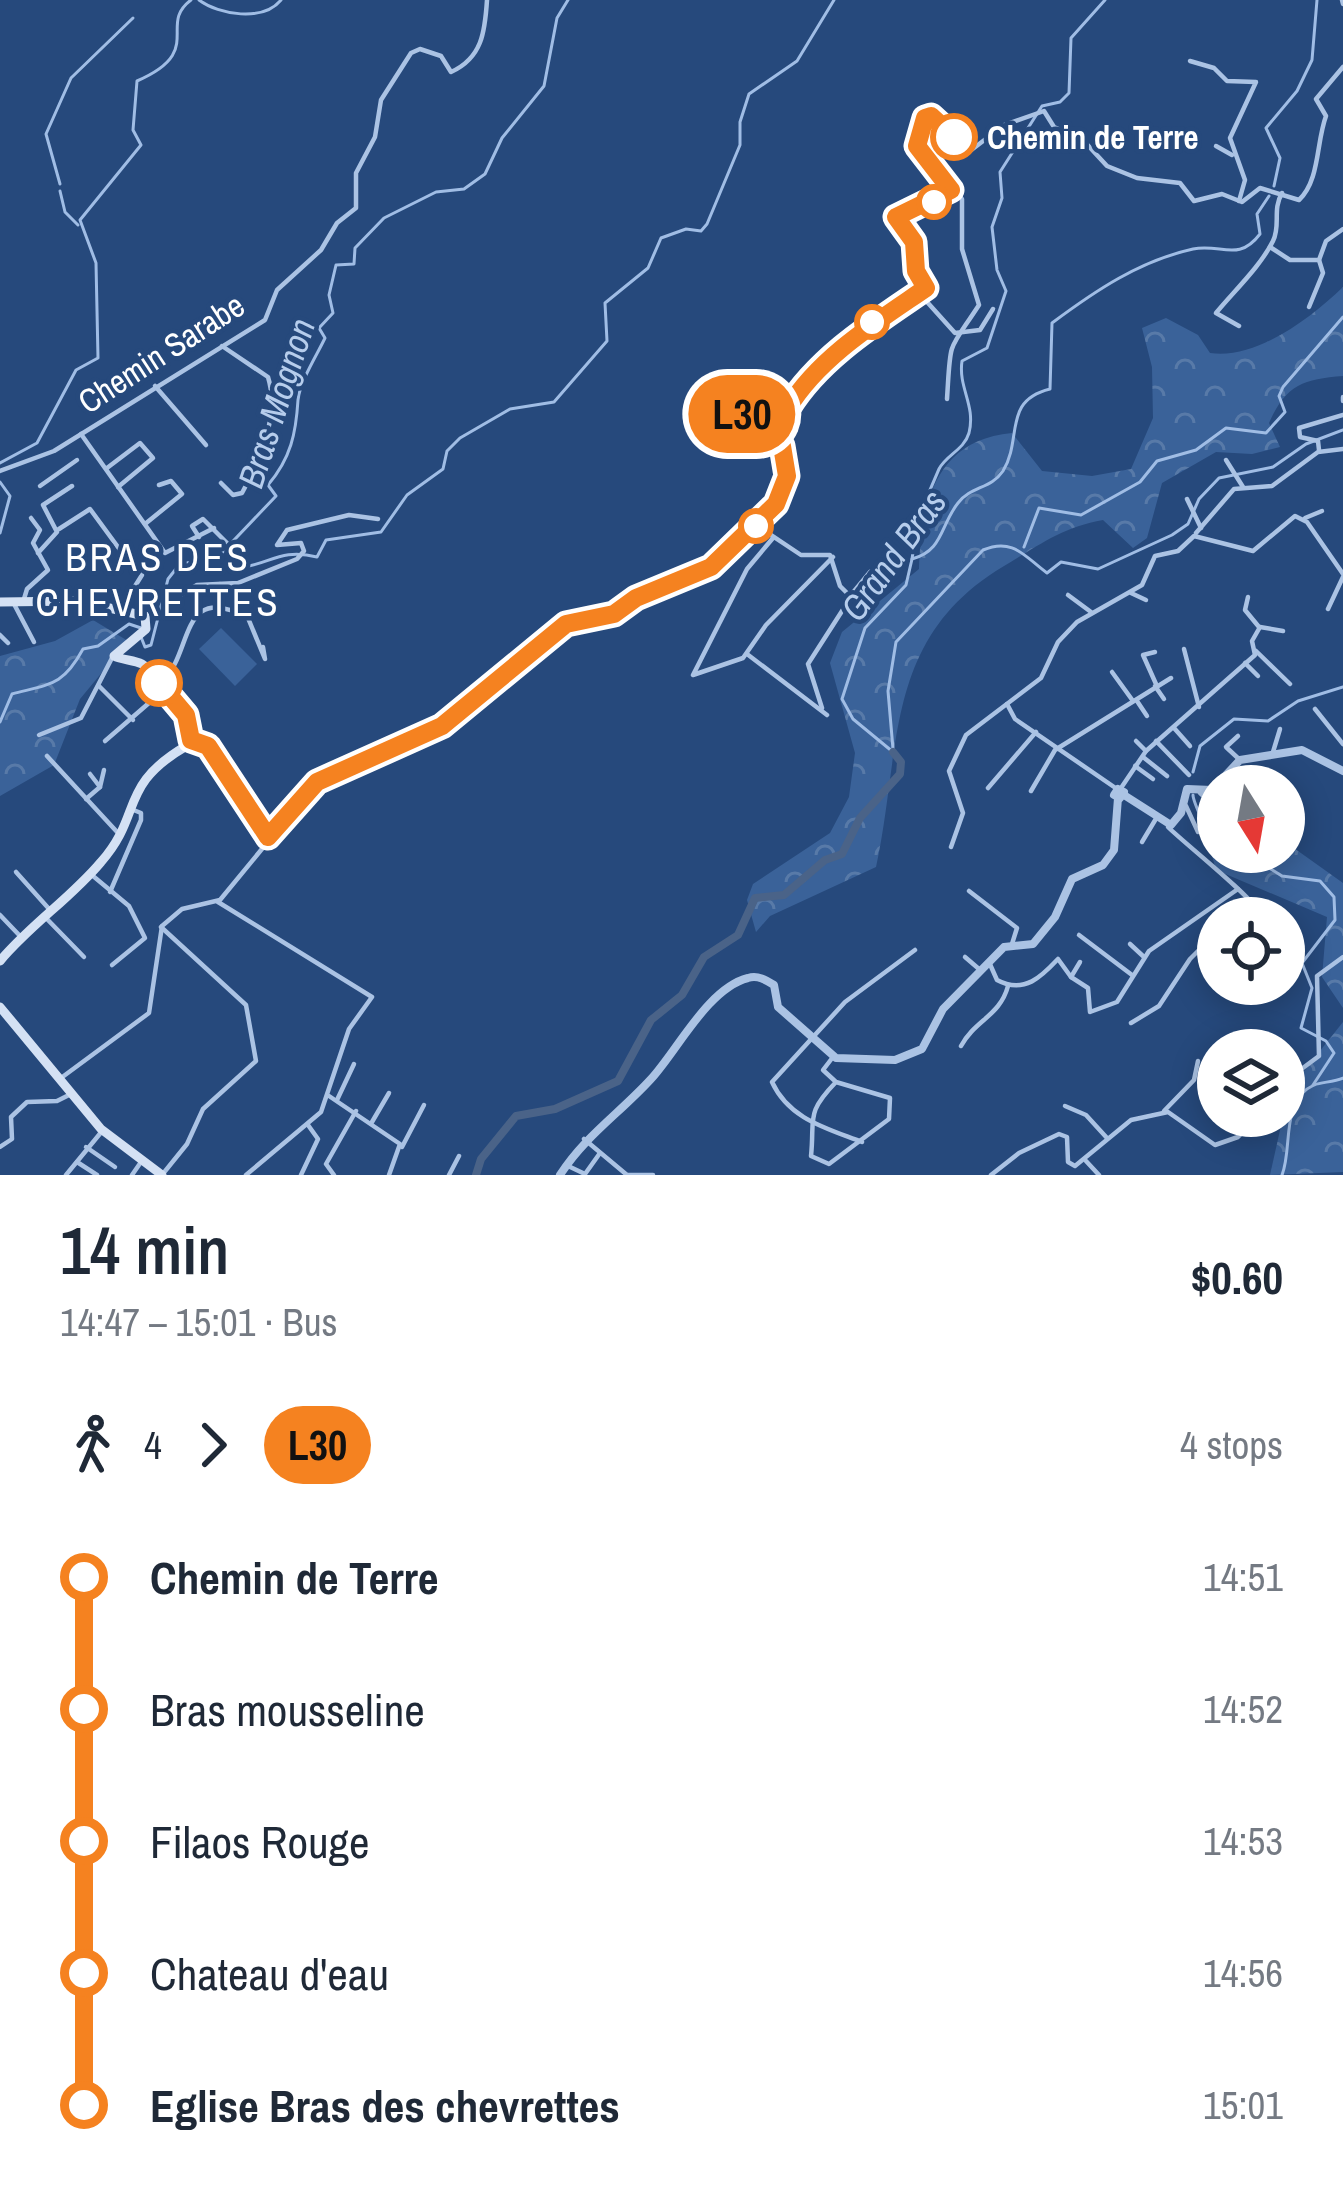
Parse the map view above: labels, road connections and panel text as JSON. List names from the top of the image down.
{
  "streets": {
    "street": ["Chemin Sarabe"]
  },
  "districts": ["BRAS DES CHEVRETTES"],
  "water": ["Bras Mognon", "Grand Bras"],
  "places": ["Chemin de Terre"],
  "lines": ["bus line L30"],
  "north": "bottom",
  "page": {
    "on_map": "L30",
    "heading": ["14 min", "14:47 – 15:01 · Bus", "$0.60"],
    "legs": ["4", "L30", "4 stops"],
    "list": [
      {
        "name": "Chemin de Terre",
        "value": "14:51"
      },
      {
        "name": "Bras mousseline",
        "value": "14:52"
      },
      {
        "name": "Filaos Rouge",
        "value": "14:53"
      },
      {
        "name": "Chateau d'eau",
        "value": "14:56"
      },
      {
        "name": "Eglise Bras des chevrettes",
        "value": "15:01"
      }
    ]
  }
}
